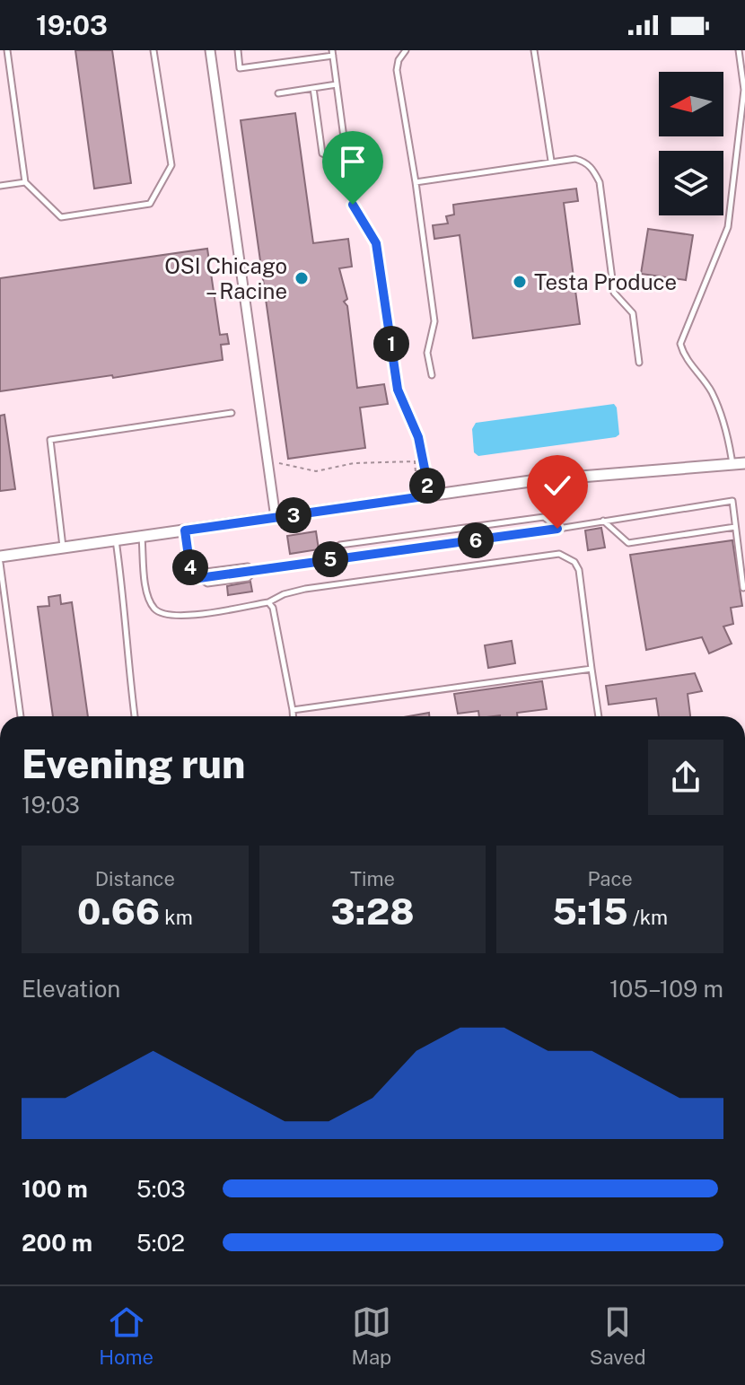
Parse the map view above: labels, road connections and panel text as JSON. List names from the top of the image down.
{
  "places": ["OSI Chicago – Racine", "Testa Produce"],
  "north": "left",
  "page": {
    "status": "19:03",
    "pins": [
      "1",
      "2",
      "3",
      "6",
      "5",
      "4"
    ],
    "heading": ["Evening run", "19:03"],
    "stats": [
      ["Distance", "0.66 km"],
      ["Time", "3:28"],
      ["Pace", "5:15 /km"]
    ],
    "chart": ["Elevation", "105–109 m"],
    "list": [
      {
        "name": "100 m",
        "note": "5:03"
      },
      {
        "name": "200 m",
        "note": "5:02"
      }
    ],
    "tabs": ["Home", "Map", "Saved"]
  }
}
